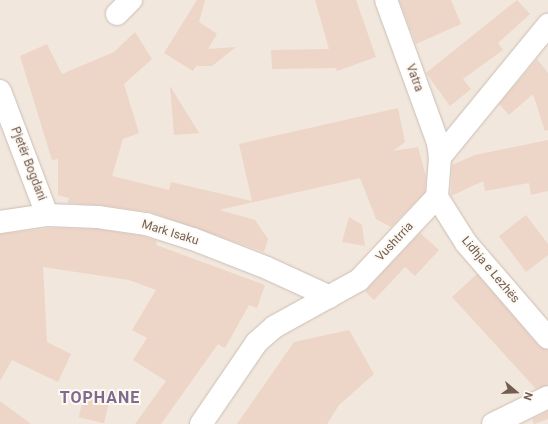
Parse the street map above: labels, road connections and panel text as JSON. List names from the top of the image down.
{
  "streets": {
    "street": [
      "Vatra",
      "Pjetër Bogdani",
      "Mark Isaku",
      "Vushtrria",
      "Lidhja e Lezhës"
    ]
  },
  "crossings": [
    ["Pjetër Bogdani", "Mark Isaku"],
    ["Mark Isaku", "Vushtrria"],
    ["Vushtrria", "Lidhja e Lezhës"]
  ],
  "districts": ["TOPHANE"],
  "north": "right"
}
